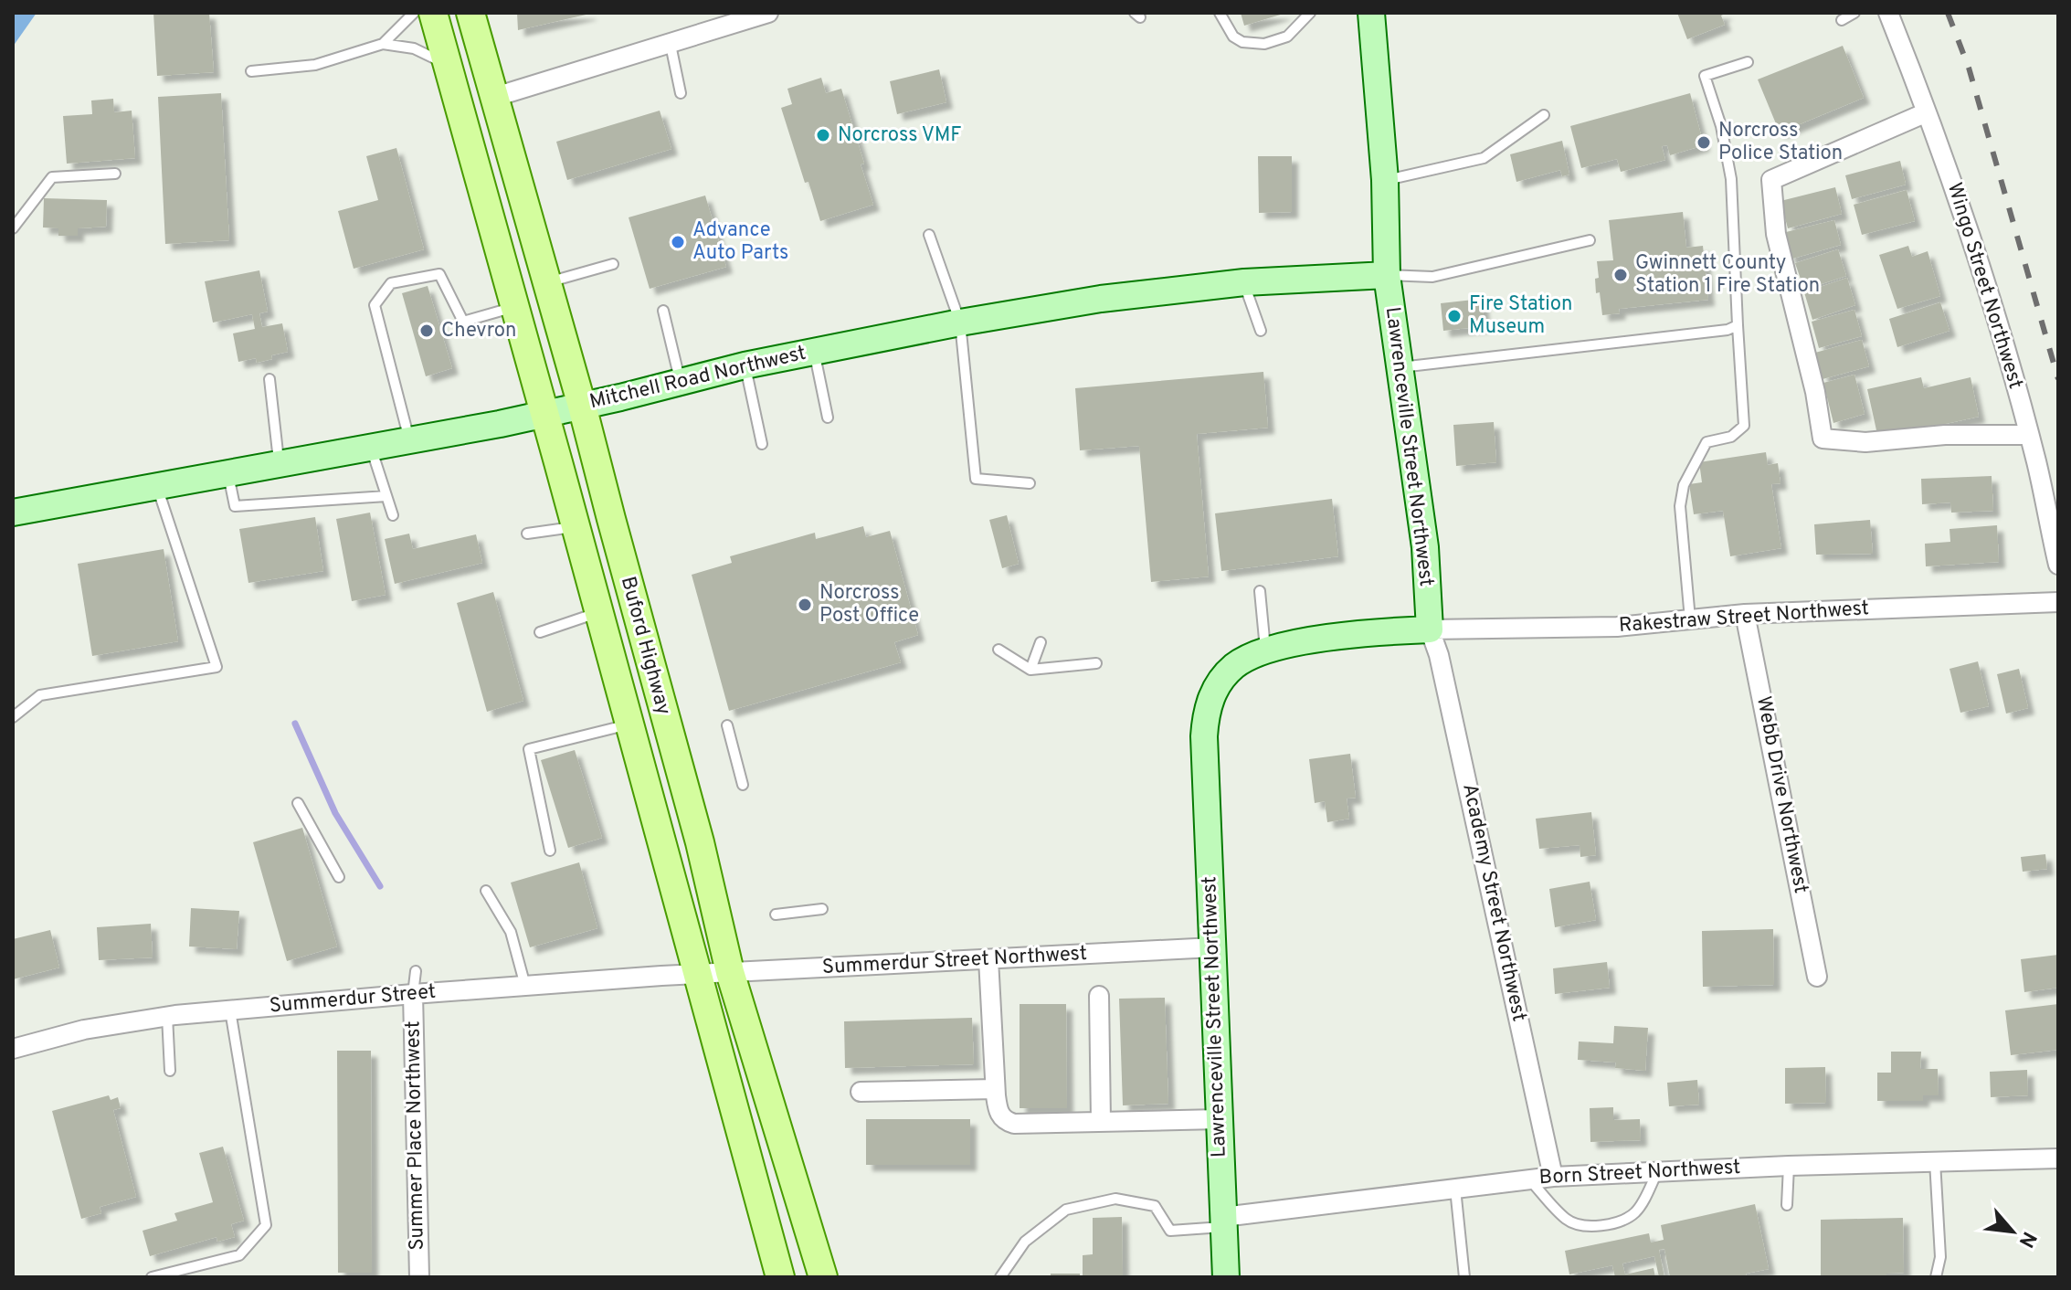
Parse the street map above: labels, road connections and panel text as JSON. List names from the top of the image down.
{
  "streets": {
    "main road": ["Buford Highway"],
    "street": [
      "Wingo Street Northwest",
      "Mitchell Road Northwest",
      "Lawrenceville Street Northwest",
      "Rakestraw Street Northwest",
      "Webb Drive Northwest",
      "Academy Street Northwest",
      "Summerdur Street Northwest",
      "Summerdur Street",
      "Summer Place Northwest",
      "Born Street Northwest"
    ]
  },
  "crossings": [
    ["Mitchell Road Northwest", "Lawrenceville Street Northwest"],
    ["Mitchell Road Northwest", "Buford Highway"],
    ["Lawrenceville Street Northwest", "Rakestraw Street Northwest"],
    ["Lawrenceville Street Northwest", "Academy Street Northwest"],
    ["Lawrenceville Street Northwest", "Summerdur Street Northwest"],
    ["Lawrenceville Street Northwest", "Born Street Northwest"],
    ["Rakestraw Street Northwest", "Webb Drive Northwest"],
    ["Rakestraw Street Northwest", "Academy Street Northwest"],
    ["Buford Highway", "Summerdur Street Northwest"],
    ["Buford Highway", "Summerdur Street"],
    ["Academy Street Northwest", "Born Street Northwest"],
    ["Summerdur Street Northwest", "Summerdur Street"],
    ["Summerdur Street", "Summer Place Northwest"]
  ],
  "places": [
    "Norcross VMF",
    "Norcross Police Station",
    "Advance Auto Parts",
    "Gwinnett County Station 1 Fire Station",
    "Fire Station Museum",
    "Chevron",
    "Norcross Post Office"
  ],
  "north": "bottom right"
}
